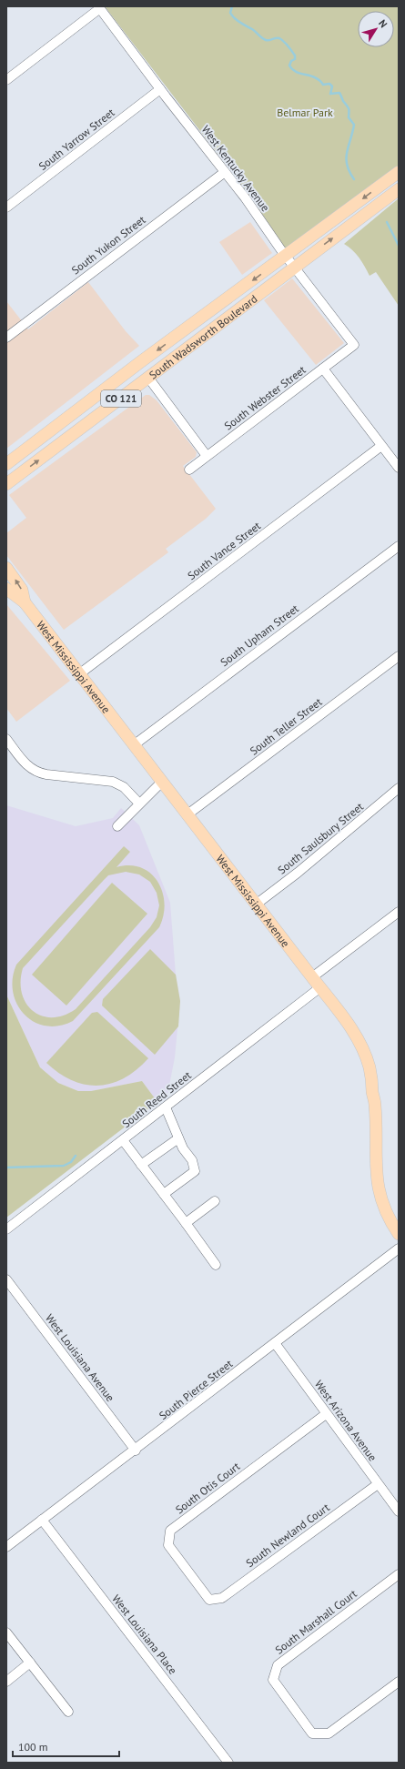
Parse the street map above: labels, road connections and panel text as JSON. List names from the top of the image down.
{
  "streets": {
    "main road": ["South Wadsworth Boulevard", "CO 121", "West Mississippi Avenue"],
    "street": [
      "South Yarrow Street",
      "West Kentucky Avenue",
      "South Yukon Street",
      "South Webster Street",
      "South Vance Street",
      "South Upham Street",
      "South Teller Street",
      "South Saulsbury Street",
      "South Reed Street",
      "West Louisiana Avenue",
      "South Pierce Street",
      "West Arizona Avenue",
      "South Otis Court",
      "South Newland Court",
      "South Marshall Court",
      "West Louisiana Place"
    ]
  },
  "crossings": [
    ["South Yarrow Street", "West Kentucky Avenue"],
    ["West Kentucky Avenue", "South Yukon Street"],
    ["West Kentucky Avenue", "South Wadsworth Boulevard"],
    ["West Kentucky Avenue", "South Webster Street"],
    ["South Vance Street", "West Mississippi Avenue"],
    ["South Upham Street", "West Mississippi Avenue"],
    ["West Mississippi Avenue", "South Teller Street"],
    ["West Mississippi Avenue", "South Saulsbury Street"],
    ["West Mississippi Avenue", "South Reed Street"],
    ["West Louisiana Avenue", "South Pierce Street"],
    ["South Pierce Street", "West Arizona Avenue"],
    ["South Pierce Street", "West Louisiana Place"],
    ["West Arizona Avenue", "South Otis Court"],
    ["West Arizona Avenue", "South Newland Court"],
    ["South Otis Court", "South Newland Court"]
  ],
  "parks": ["Belmar Park"],
  "scale_bar": "100 m",
  "north": "top right"
}
